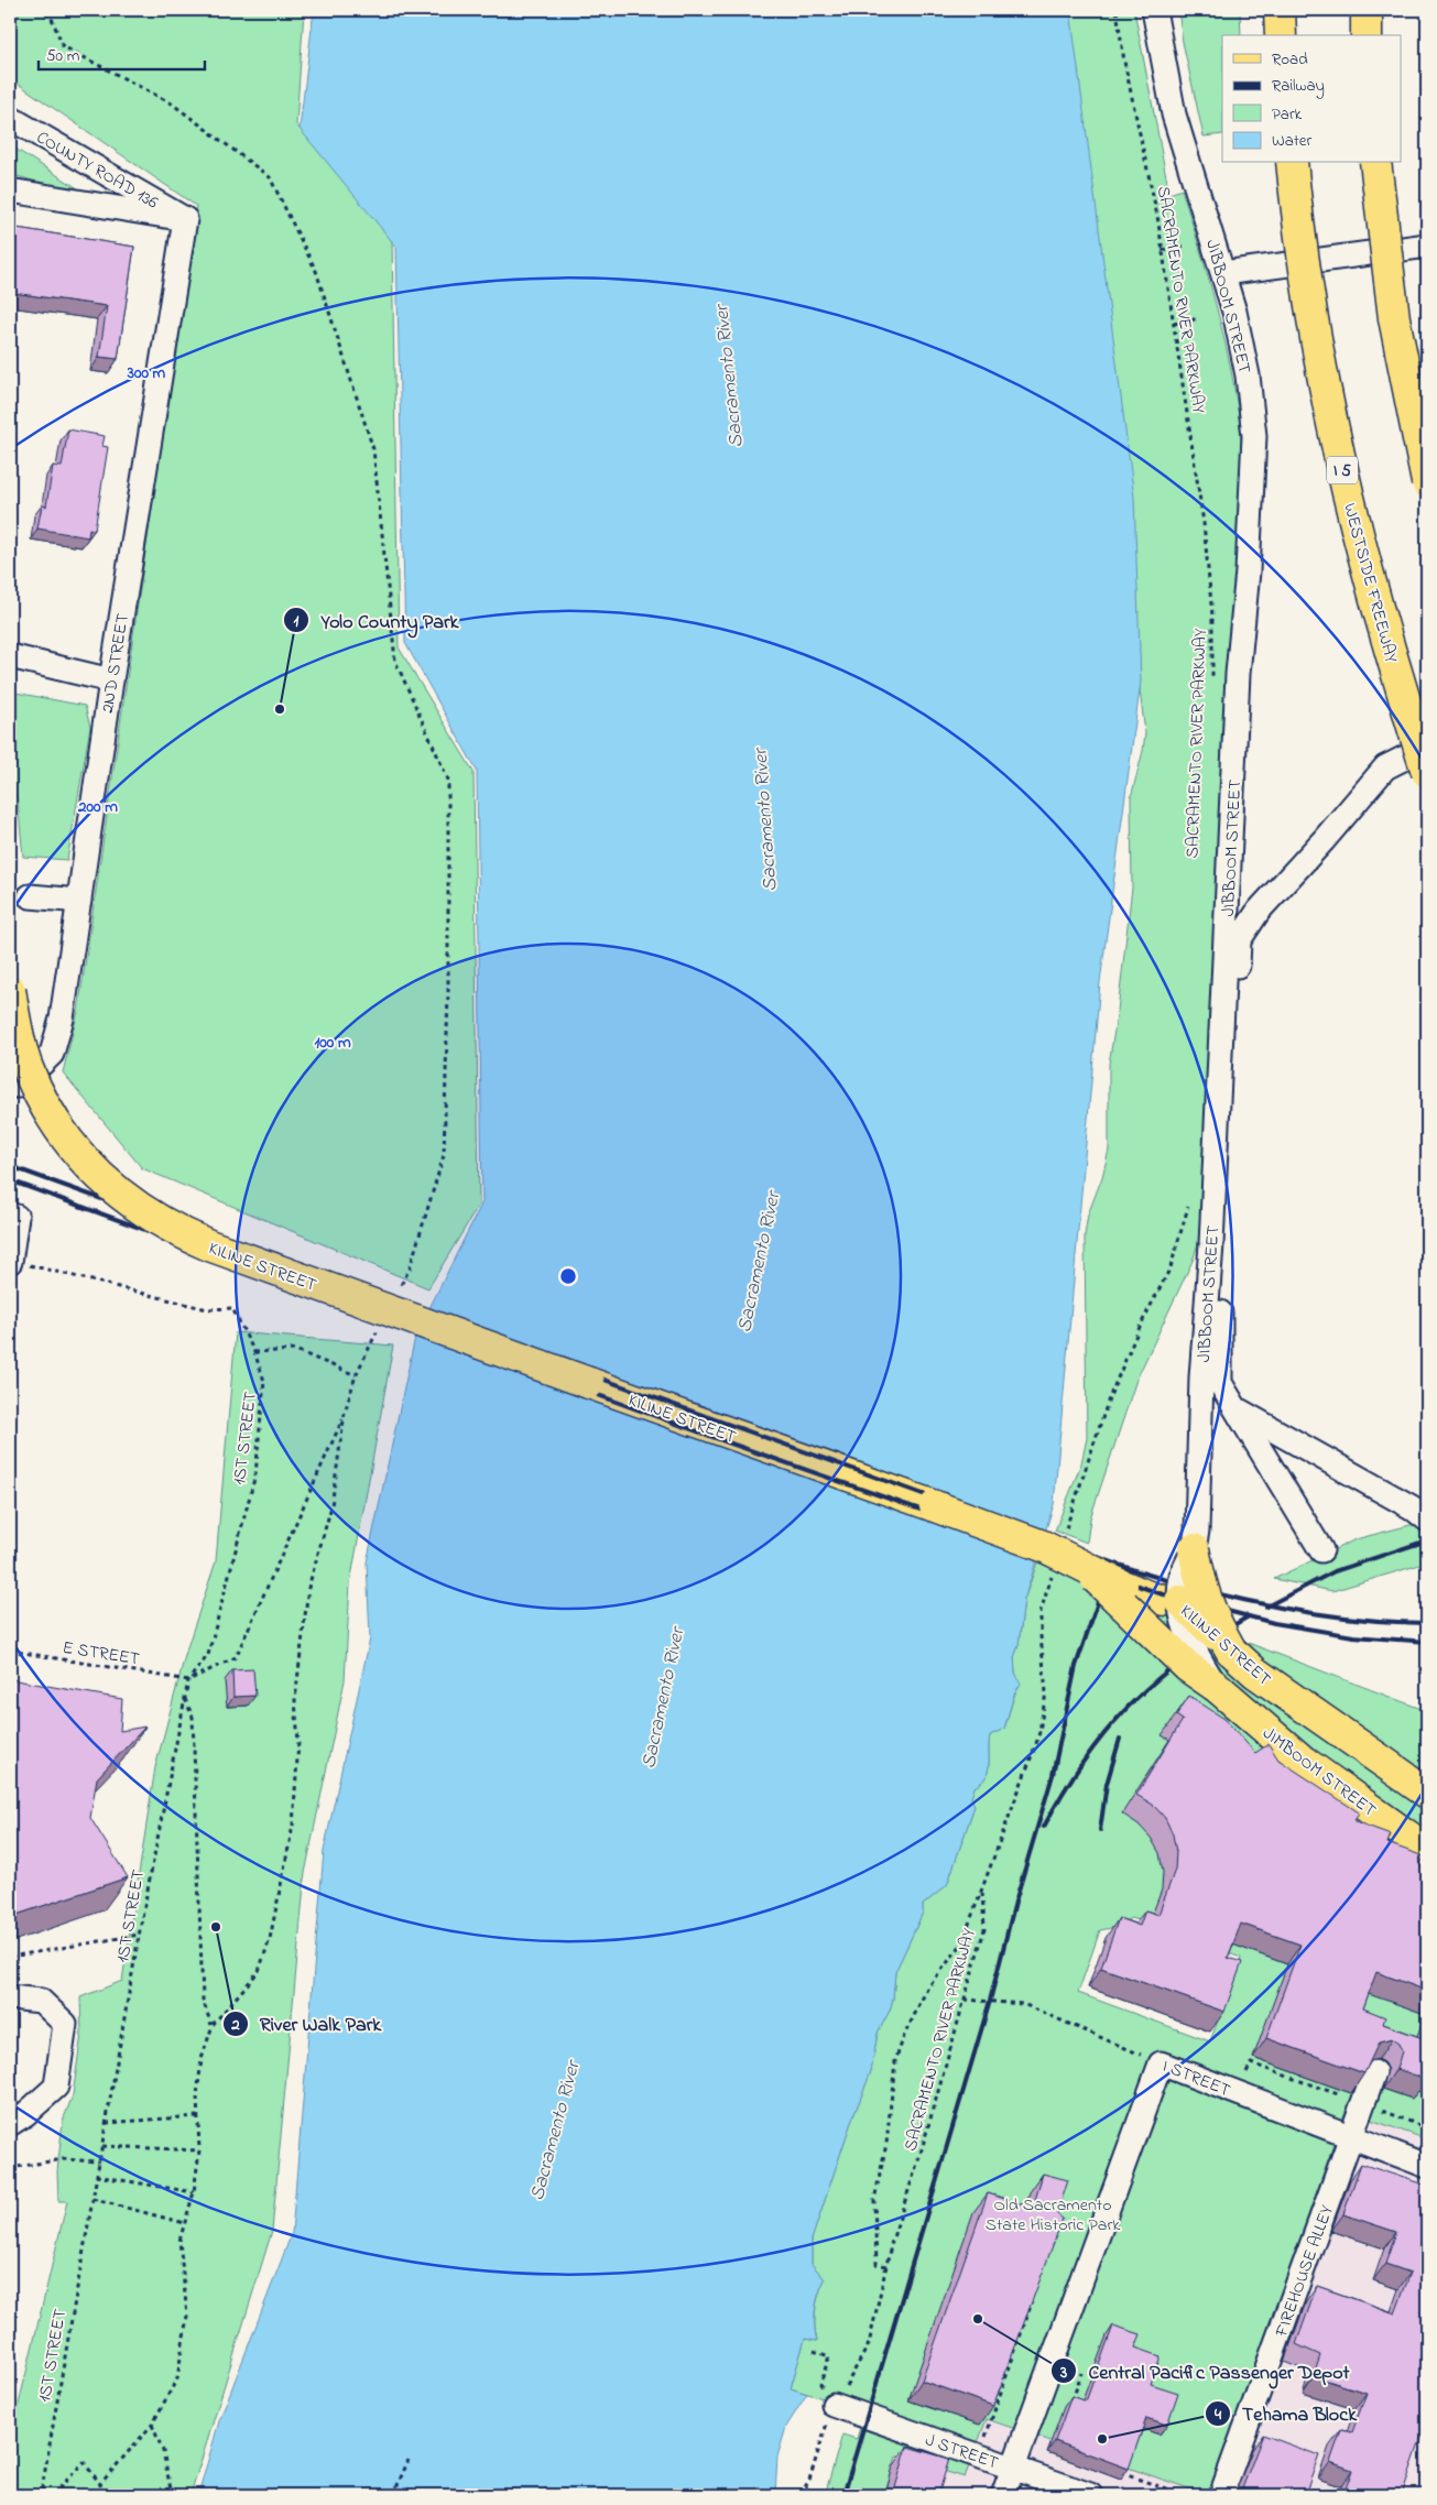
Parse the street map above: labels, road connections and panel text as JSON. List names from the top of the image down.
{
  "streets": {
    "main road": [
      "I 5",
      "WESTSIDE FREEWAY",
      "KILINE STREET",
      "JIMBOOM STREET"
    ],
    "street": [
      "COUNTY ROAD 136",
      "JIBBOOM STREET",
      "2ND STREET",
      "I STREET",
      "FIREHOUSE ALLEY",
      "J STREET"
    ],
    "path": ["SACRAMENTO RIVER PARKWAY", "1ST STREET", "E STREET"]
  },
  "crossings": [
    ["COUNTY ROAD 136", "2ND STREET"],
    ["SACRAMENTO RIVER PARKWAY", "I STREET"],
    ["SACRAMENTO RIVER PARKWAY", "J STREET"],
    ["JIBBOOM STREET", "KILINE STREET"],
    ["JIBBOOM STREET", "JIMBOOM STREET"],
    ["KILINE STREET", "JIMBOOM STREET"],
    ["1ST STREET", "E STREET"],
    ["I STREET", "FIREHOUSE ALLEY"]
  ],
  "water": ["Sacramento River"],
  "parks": ["Old Sacramento State Historic Park"],
  "places": [
    "Yolo County Park",
    "River Walk Park",
    "Central Pacific Passenger Depot",
    "Tehama Block"
  ],
  "legend": [
    "Road",
    "Railway",
    "Park",
    "Water"
  ],
  "scale_bar": "50 m",
  "rings": ["300 m", "200 m", "100 m"]
}
